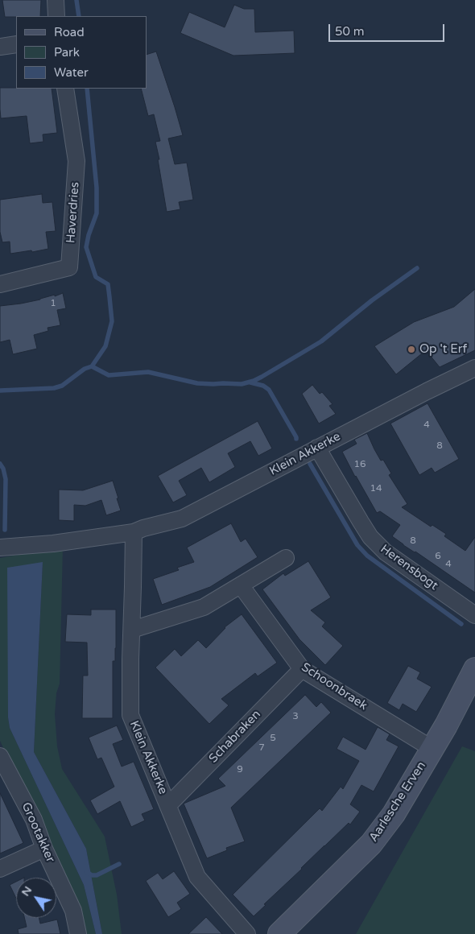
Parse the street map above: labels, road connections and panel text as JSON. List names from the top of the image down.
{
  "streets": {
    "street": [
      "Haverdries",
      "Klein Akkerke",
      "Herensbogt",
      "Schoonbraek",
      "Schabraken",
      "Aarlesche Erven",
      "Grootakker"
    ]
  },
  "crossings": [
    ["Klein Akkerke", "Herensbogt"],
    ["Klein Akkerke", "Schabraken"],
    ["Schoonbraek", "Schabraken"],
    ["Schoonbraek", "Aarlesche Erven"]
  ],
  "places": ["Op 't Erf"],
  "house_numbers": [
    "1",
    "4",
    "8",
    "16",
    "14",
    "8",
    "6",
    "4",
    "3",
    "5",
    "7",
    "9"
  ],
  "legend": ["Road", "Park", "Water"],
  "scale_bar": "50 m",
  "north": "top left"
}
